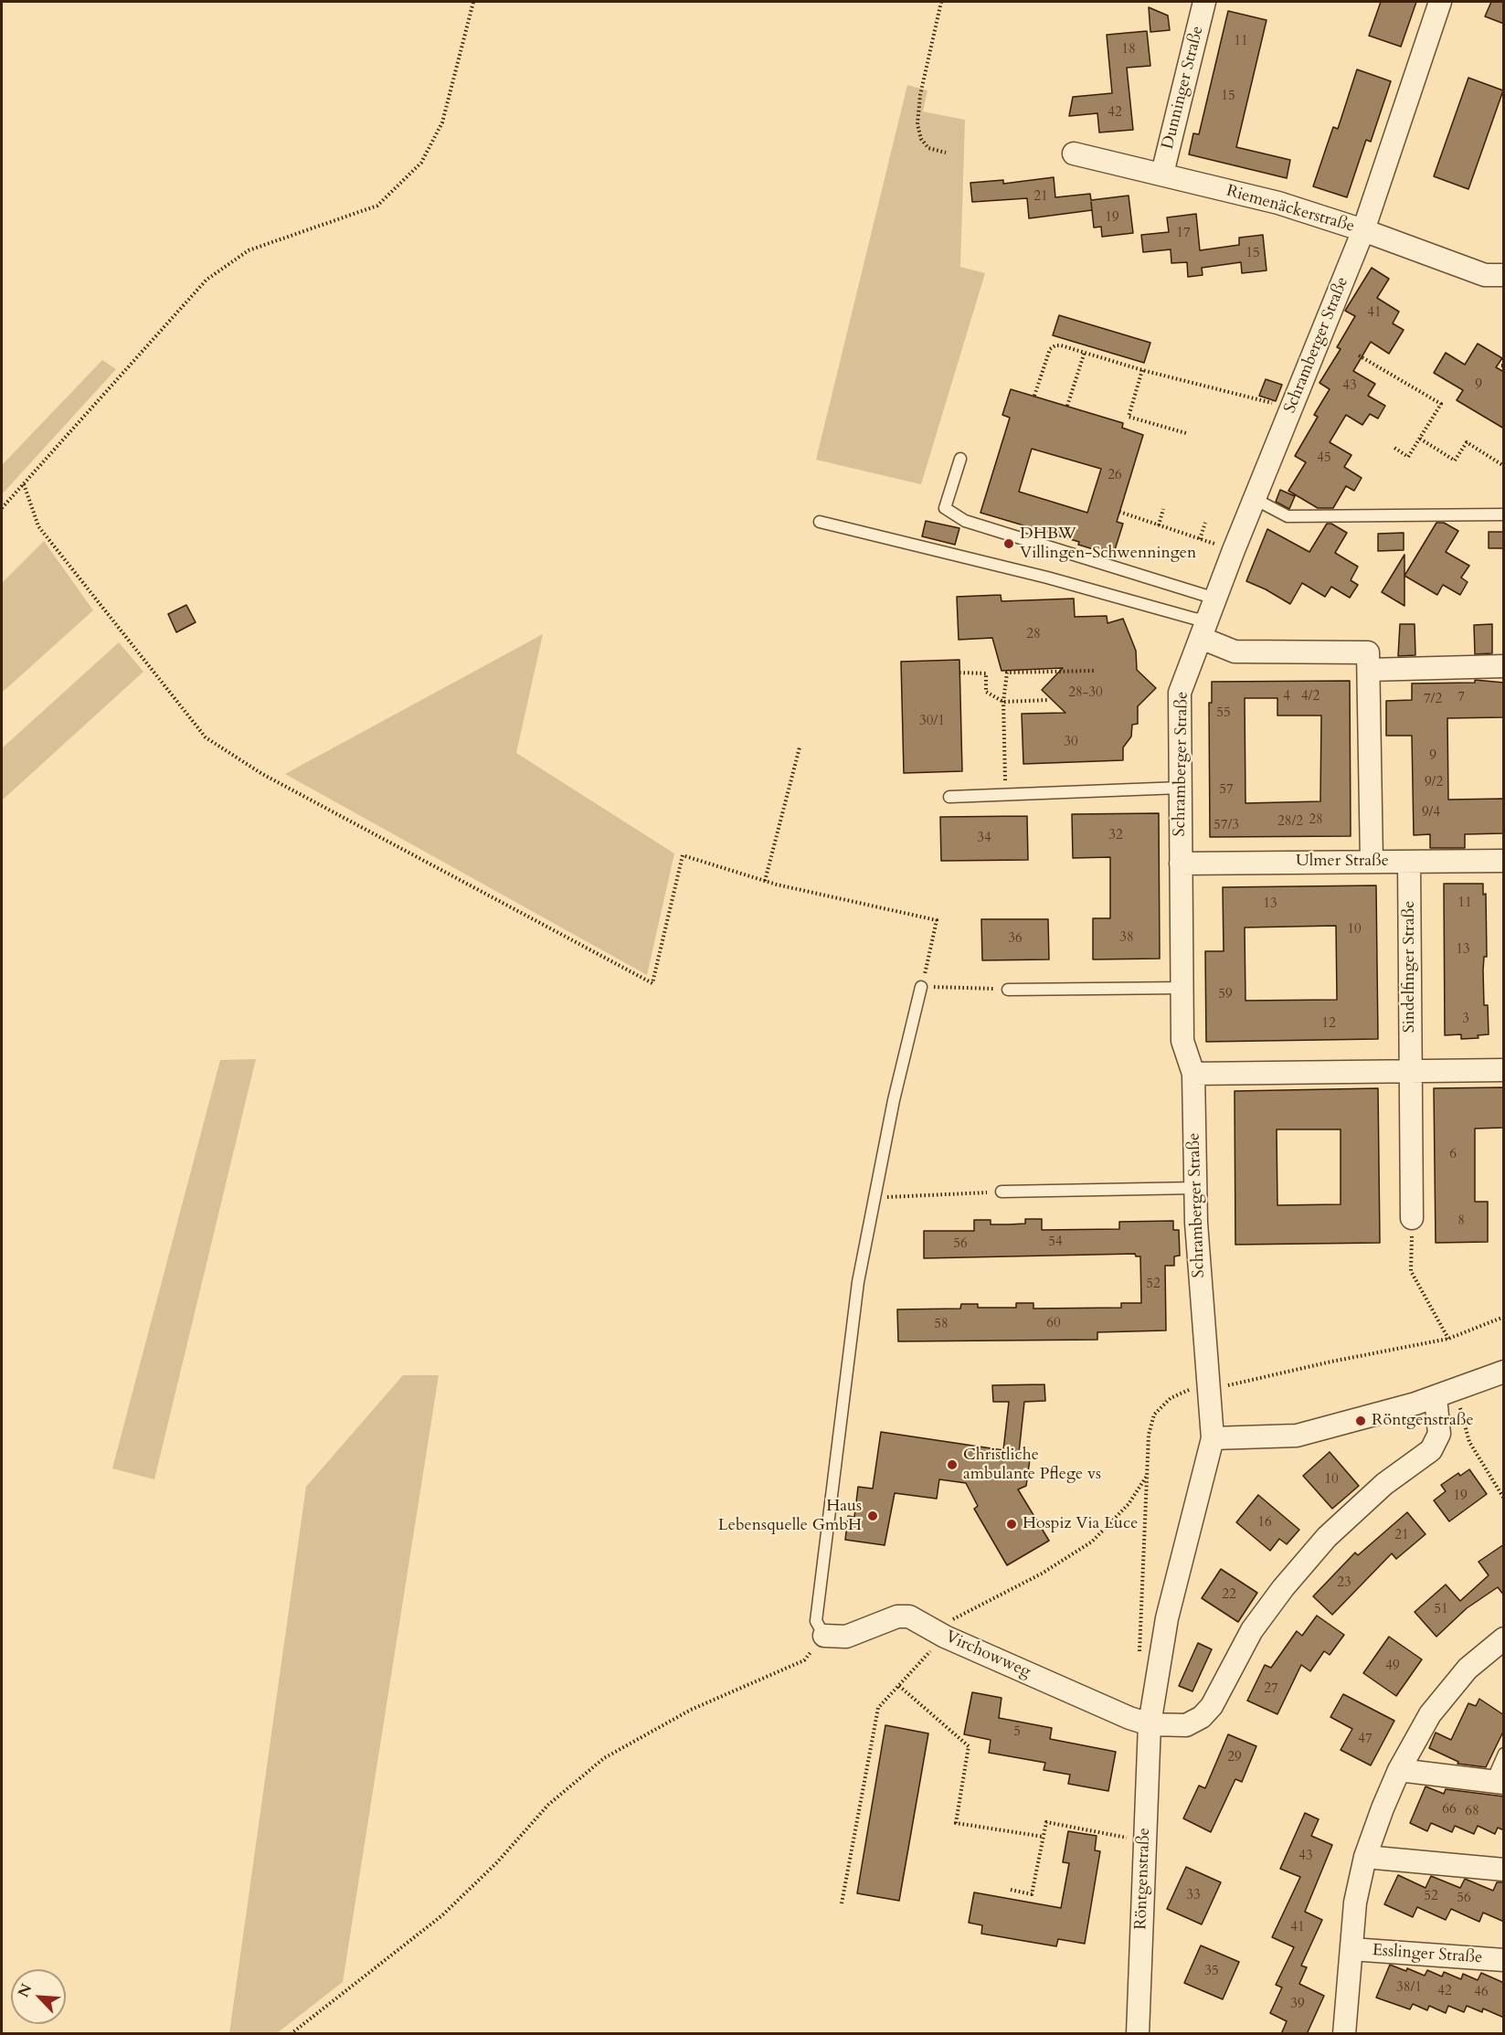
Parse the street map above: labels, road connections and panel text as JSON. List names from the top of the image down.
{
  "streets": {
    "street": [
      "Dunninger Straße",
      "Riemenäckerstraße",
      "Schramberger Straße",
      "Ulmer Straße",
      "Sindelfinger Straße",
      "Virchowweg",
      "Röntgenstraße",
      "Esslinger Straße"
    ]
  },
  "crossings": [
    ["Dunninger Straße", "Riemenäckerstraße"],
    ["Riemenäckerstraße", "Schramberger Straße"],
    ["Schramberger Straße", "Ulmer Straße"],
    ["Schramberger Straße", "Röntgenstraße"],
    ["Ulmer Straße", "Sindelfinger Straße"],
    ["Virchowweg", "Röntgenstraße"]
  ],
  "places": [
    "DHBW Villingen-Schwenningen",
    "Röntgenstraße",
    "Christliche ambulante Pflege vs",
    "Haus Lebensquelle GmbH",
    "Hospiz Via Luce"
  ],
  "house_numbers": [
    "11",
    "18",
    "15",
    "42",
    "21",
    "19",
    "17",
    "15",
    "41",
    "9",
    "43",
    "45",
    "26",
    "28",
    "28-30",
    "4",
    "4/2",
    "7",
    "7/2",
    "55",
    "30/1",
    "30",
    "9",
    "9/2",
    "57",
    "9/4",
    "28",
    "28/2",
    "57/3",
    "32",
    "34",
    "11",
    "13",
    "10",
    "38",
    "36",
    "13",
    "59",
    "3",
    "12",
    "6",
    "8",
    "54",
    "56",
    "52",
    "60",
    "58",
    "10",
    "19",
    "16",
    "21",
    "23",
    "22",
    "51",
    "49",
    "27",
    "5",
    "47",
    "29",
    "66",
    "68",
    "43",
    "33",
    "52",
    "56",
    "41",
    "35",
    "38/1",
    "42",
    "46",
    "39"
  ],
  "north": "top left"
}
